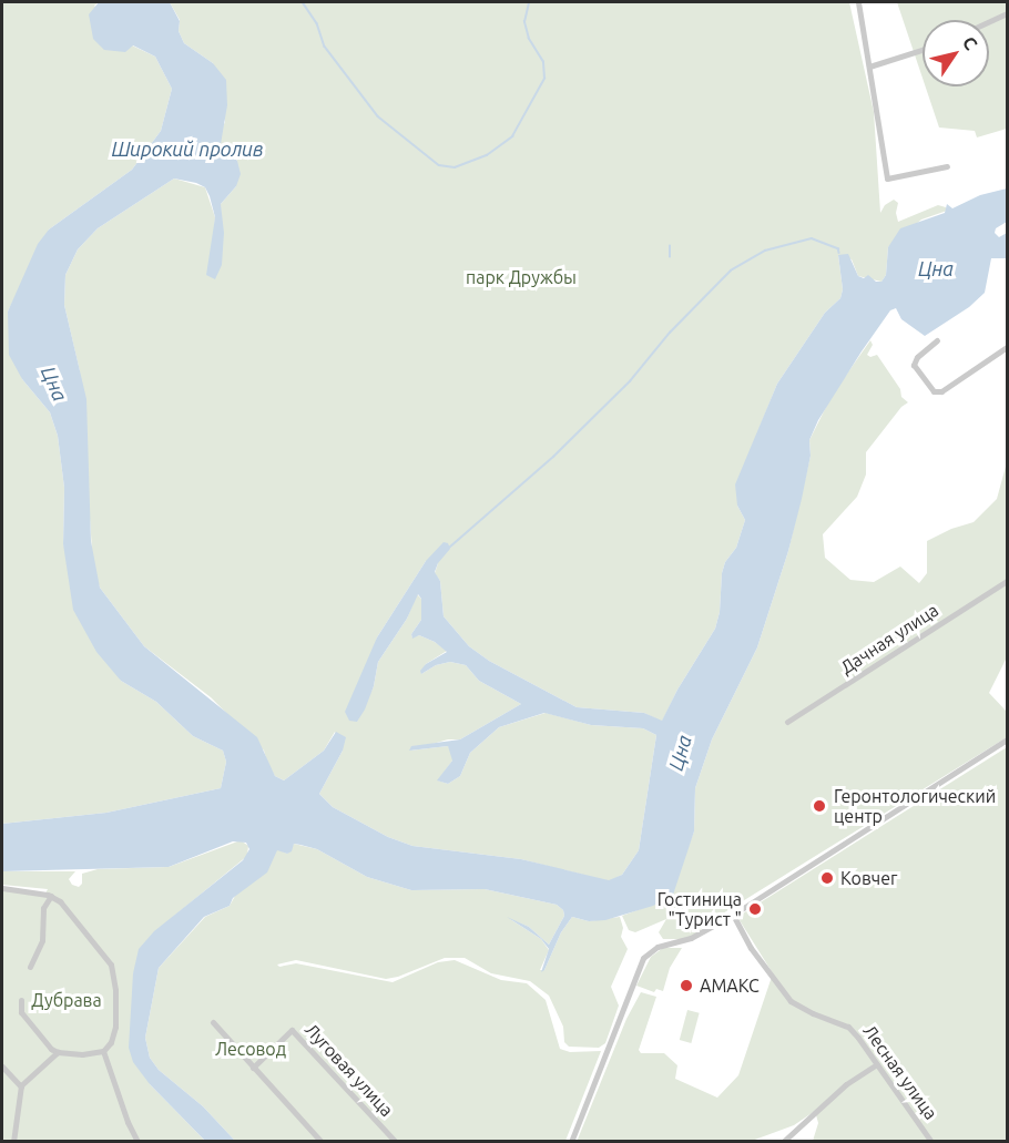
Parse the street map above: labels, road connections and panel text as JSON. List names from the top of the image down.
{
  "streets": {
    "street": ["Дачная улица", "Луговая улица", "Лесная улица"]
  },
  "water": ["Широкий пролив", "Цна"],
  "parks": ["парк Дружбы", "Дубрава", "Лесовод"],
  "places": [
    "Геронтологический центр",
    "Ковчег",
    "Гостиница \"Турист \"",
    "АМАКС"
  ],
  "north": "top right"
}
